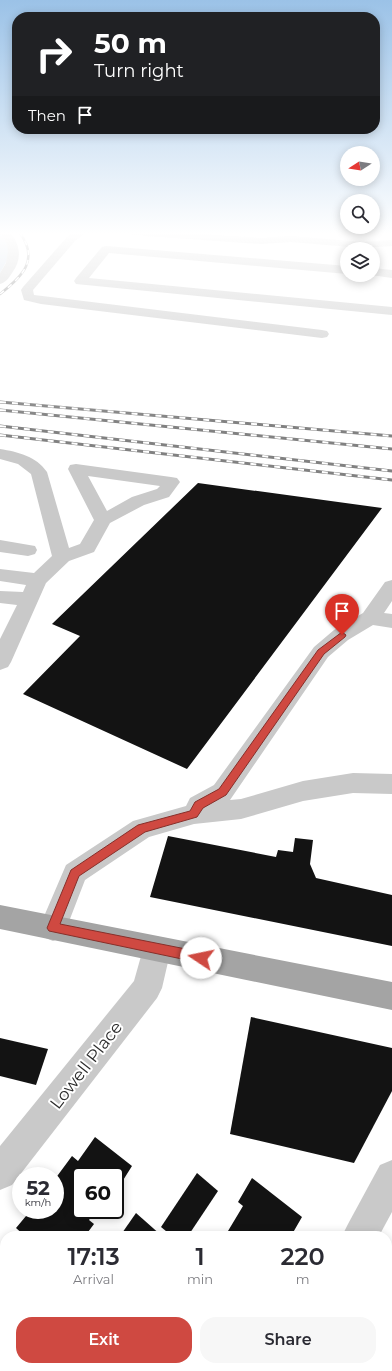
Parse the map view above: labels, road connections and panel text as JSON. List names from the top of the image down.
{
  "streets": {
    "street": ["Lowell Place"]
  },
  "north": "left",
  "page": {
    "turn": ["50 m", "Turn right"],
    "then": "Then",
    "speed": "52 km/h",
    "limit": "60",
    "eta": [
      "17:13",
      "Arrival",
      "1",
      "min",
      "220",
      "m"
    ],
    "buttons": ["Exit", "Share"]
  }
}
